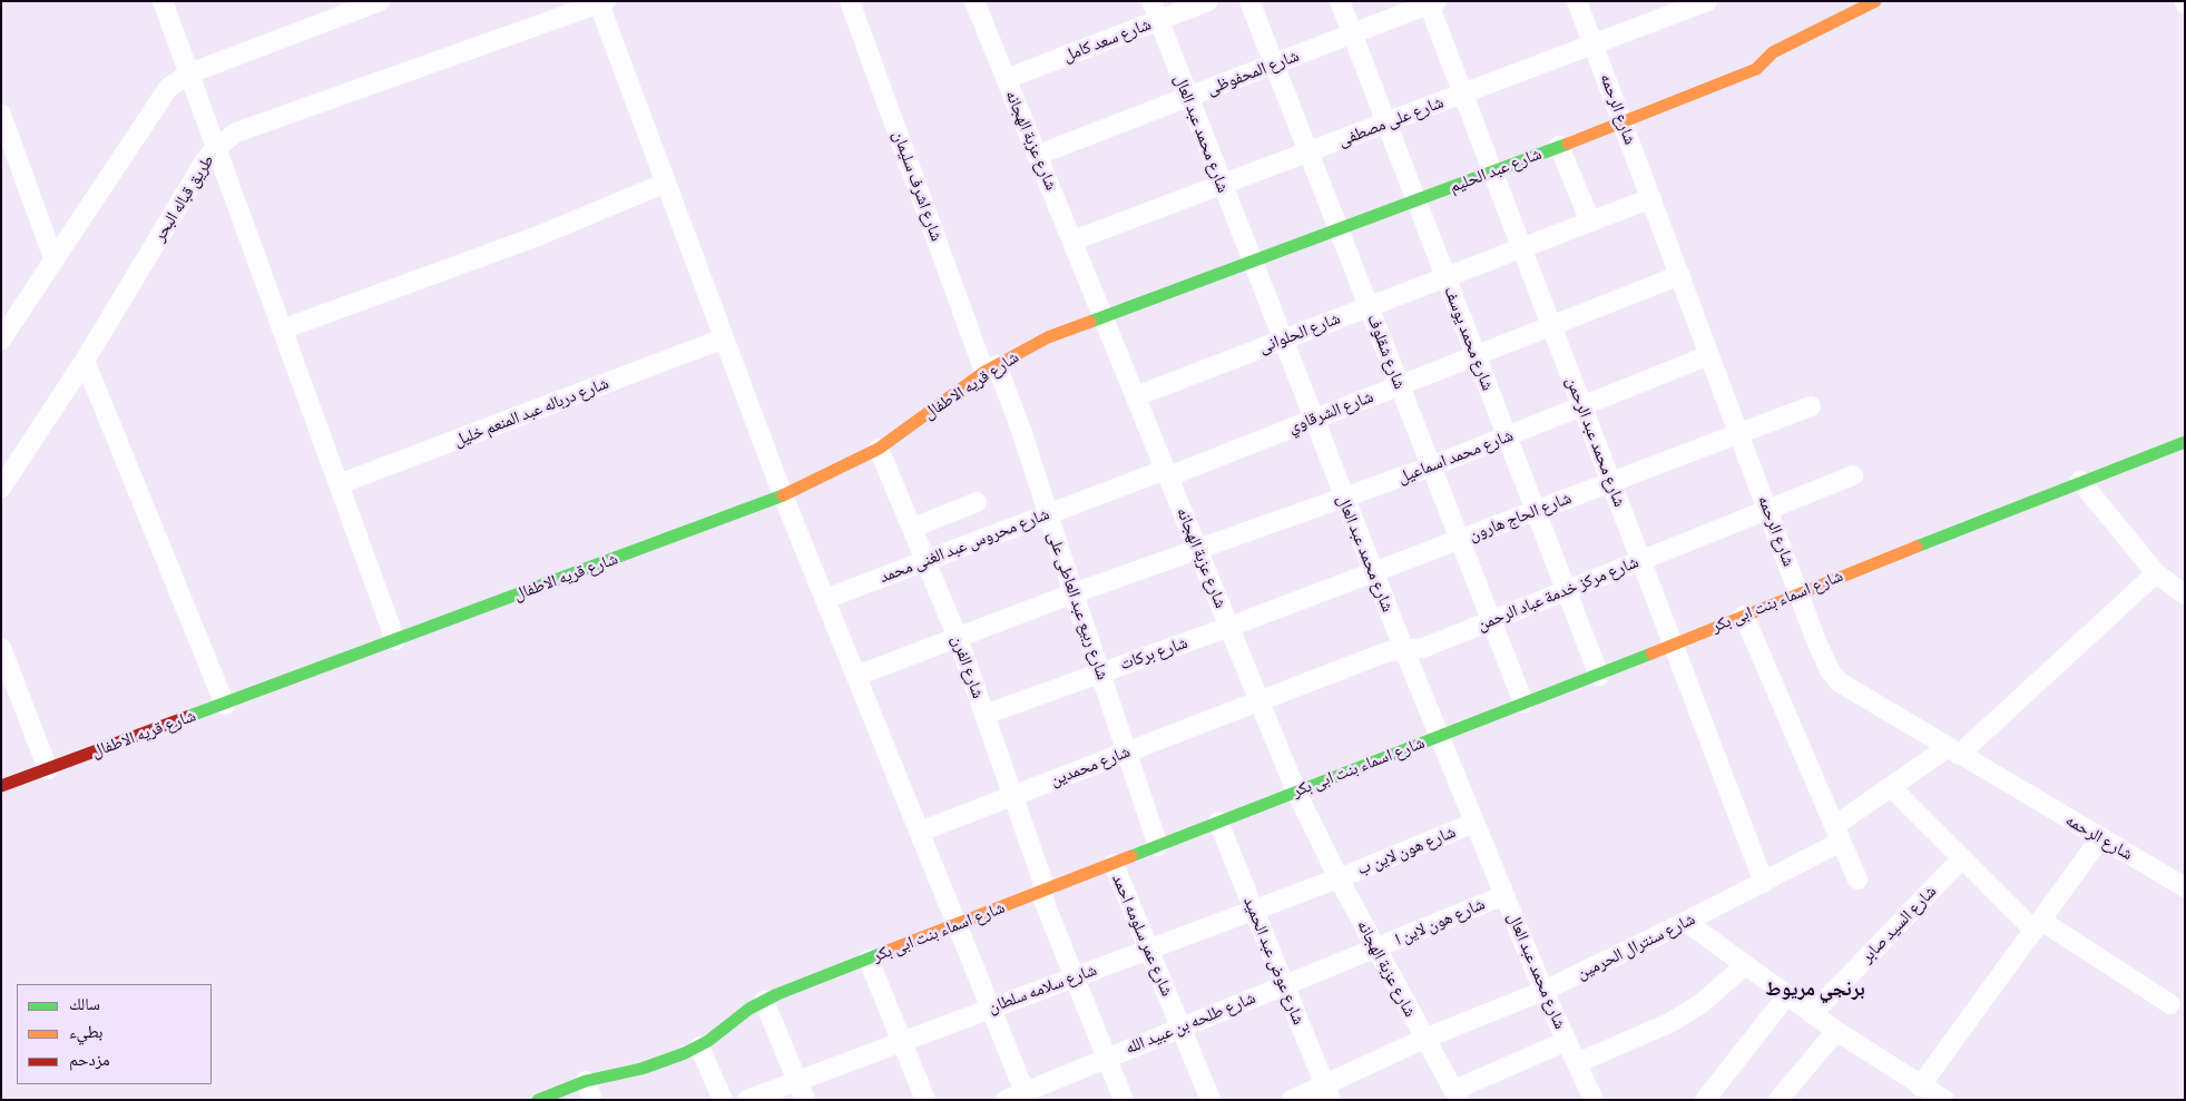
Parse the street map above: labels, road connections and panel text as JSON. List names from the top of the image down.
{
  "streets": {
    "street": [
      "شارع سعد كامل",
      "شارع المحفوظى",
      "شارع الرحمه",
      "شارع على مصطفى",
      "شارع محمد عبد العال",
      "شارع عزبة الهجانه",
      "شارع عبد الحليم",
      "شارع اشرف سليمان",
      "طريق قباله البحر",
      "شارع الحلوانى",
      "شارع محمد يوسف",
      "شارع شقلوف",
      "شارع قريه الاطفال",
      "شارع درباله عبد المنعم خليل",
      "شارع الشرقاوي",
      "شارع محمد عبد الرحمن",
      "شارع محمد اسماعيل",
      "شارع الحاج هارون",
      "شارع محروس عبد الغنى محمد",
      "شارع مركز خدمة عباد الرحمن",
      "شارع اسماء بنت ابى بكر",
      "شارع ربيع عبد العاطى على",
      "شارع بركات",
      "شارع الفرن",
      "شارع محمدين",
      "شارع هون لاين ب",
      "شارع هون لاين ا",
      "شارع السيد صابر",
      "شارع عمر سلومه احمد",
      "شارع سنترال الحرمين",
      "شارع عوض عبد الحميد",
      "شارع سلامه سلطان",
      "شارع طلحه بن عبيد الله"
    ]
  },
  "crossings": [
    ["شارع سعد كامل", "شارع محمد عبد العال"],
    ["شارع سعد كامل", "شارع عزبة الهجانه"],
    ["شارع المحفوظى", "شارع محمد عبد العال"],
    ["شارع المحفوظى", "شارع عزبة الهجانه"],
    ["شارع المحفوظى", "شارع محمد يوسف"],
    ["شارع المحفوظى", "شارع شقلوف"],
    ["شارع المحفوظى", "شارع محمد عبد الرحمن"],
    ["شارع الرحمه", "شارع على مصطفى"],
    ["شارع الرحمه", "شارع عبد الحليم"],
    ["شارع الرحمه", "شارع الحلوانى"],
    ["شارع الرحمه", "شارع الشرقاوي"],
    ["شارع الرحمه", "شارع محمد اسماعيل"],
    ["شارع الرحمه", "شارع الحاج هارون"],
    ["شارع الرحمه", "شارع مركز خدمة عباد الرحمن"],
    ["شارع الرحمه", "شارع اسماء بنت ابى بكر"],
    ["شارع الرحمه", "شارع سنترال الحرمين"],
    ["شارع على مصطفى", "شارع محمد عبد العال"],
    ["شارع على مصطفى", "شارع عزبة الهجانه"],
    ["شارع على مصطفى", "شارع محمد يوسف"],
    ["شارع على مصطفى", "شارع شقلوف"],
    ["شارع على مصطفى", "شارع محمد عبد الرحمن"],
    ["شارع محمد عبد العال", "شارع عبد الحليم"],
    ["شارع محمد عبد العال", "شارع الحلوانى"],
    ["شارع محمد عبد العال", "شارع الشرقاوي"],
    ["شارع محمد عبد العال", "شارع محمد اسماعيل"],
    ["شارع محمد عبد العال", "شارع الحاج هارون"],
    ["شارع محمد عبد العال", "شارع مركز خدمة عباد الرحمن"],
    ["شارع محمد عبد العال", "شارع اسماء بنت ابى بكر"],
    ["شارع محمد عبد العال", "شارع هون لاين ب"],
    ["شارع محمد عبد العال", "شارع هون لاين ا"],
    ["شارع محمد عبد العال", "شارع سنترال الحرمين"],
    ["شارع عزبة الهجانه", "شارع عبد الحليم"],
    ["شارع عزبة الهجانه", "شارع الحلوانى"],
    ["شارع عزبة الهجانه", "شارع قريه الاطفال"],
    ["شارع عزبة الهجانه", "شارع الشرقاوي"],
    ["شارع عزبة الهجانه", "شارع محمد اسماعيل"],
    ["شارع عزبة الهجانه", "شارع الحاج هارون"],
    ["شارع عزبة الهجانه", "شارع محروس عبد الغنى محمد"],
    ["شارع عزبة الهجانه", "شارع مركز خدمة عباد الرحمن"],
    ["شارع عزبة الهجانه", "شارع اسماء بنت ابى بكر"],
    ["شارع عزبة الهجانه", "شارع بركات"],
    ["شارع عزبة الهجانه", "شارع محمدين"],
    ["شارع عزبة الهجانه", "شارع هون لاين ب"],
    ["شارع عزبة الهجانه", "شارع هون لاين ا"],
    ["شارع عزبة الهجانه", "شارع سنترال الحرمين"],
    ["شارع عزبة الهجانه", "شارع سلامه سلطان"],
    ["شارع عزبة الهجانه", "شارع طلحه بن عبيد الله"],
    ["شارع عبد الحليم", "شارع محمد يوسف"],
    ["شارع عبد الحليم", "شارع شقلوف"],
    ["شارع عبد الحليم", "شارع قريه الاطفال"],
    ["شارع عبد الحليم", "شارع محمد عبد الرحمن"],
    ["شارع اشرف سليمان", "شارع قريه الاطفال"],
    ["شارع اشرف سليمان", "شارع ربيع عبد العاطى على"],
    ["شارع الحلوانى", "شارع محمد يوسف"],
    ["شارع الحلوانى", "شارع شقلوف"],
    ["شارع الحلوانى", "شارع محمد عبد الرحمن"],
    ["شارع محمد يوسف", "شارع الشرقاوي"],
    ["شارع محمد يوسف", "شارع محمد اسماعيل"],
    ["شارع محمد يوسف", "شارع الحاج هارون"],
    ["شارع محمد يوسف", "شارع مركز خدمة عباد الرحمن"],
    ["شارع محمد يوسف", "شارع اسماء بنت ابى بكر"],
    ["شارع شقلوف", "شارع الشرقاوي"],
    ["شارع شقلوف", "شارع محمد اسماعيل"],
    ["شارع شقلوف", "شارع الحاج هارون"],
    ["شارع شقلوف", "شارع مركز خدمة عباد الرحمن"],
    ["شارع شقلوف", "شارع اسماء بنت ابى بكر"],
    ["شارع قريه الاطفال", "شارع ربيع عبد العاطى على"],
    ["شارع قريه الاطفال", "شارع الفرن"],
    ["شارع الشرقاوي", "شارع محمد عبد الرحمن"],
    ["شارع الشرقاوي", "شارع محروس عبد الغنى محمد"],
    ["شارع محمد عبد الرحمن", "شارع محمد اسماعيل"],
    ["شارع محمد عبد الرحمن", "شارع الحاج هارون"],
    ["شارع محمد عبد الرحمن", "شارع مركز خدمة عباد الرحمن"],
    ["شارع محمد عبد الرحمن", "شارع اسماء بنت ابى بكر"],
    ["شارع محمد عبد الرحمن", "شارع سنترال الحرمين"],
    ["شارع محمد اسماعيل", "شارع ربيع عبد العاطى على"],
    ["شارع محمد اسماعيل", "شارع الفرن"],
    ["شارع الحاج هارون", "شارع بركات"],
    ["شارع محروس عبد الغنى محمد", "شارع ربيع عبد العاطى على"],
    ["شارع محروس عبد الغنى محمد", "شارع الفرن"],
    ["شارع مركز خدمة عباد الرحمن", "شارع محمدين"],
    ["شارع اسماء بنت ابى بكر", "شارع ربيع عبد العاطى على"],
    ["شارع اسماء بنت ابى بكر", "شارع الفرن"],
    ["شارع اسماء بنت ابى بكر", "شارع عمر سلومه احمد"],
    ["شارع اسماء بنت ابى بكر", "شارع عوض عبد الحميد"],
    ["شارع ربيع عبد العاطى على", "شارع بركات"],
    ["شارع ربيع عبد العاطى على", "شارع محمدين"],
    ["شارع بركات", "شارع الفرن"],
    ["شارع الفرن", "شارع محمدين"],
    ["شارع الفرن", "شارع سلامه سلطان"],
    ["شارع الفرن", "شارع طلحه بن عبيد الله"],
    ["شارع هون لاين ب", "شارع سلامه سلطان"],
    ["شارع هون لاين ا", "شارع طلحه بن عبيد الله"],
    ["شارع عمر سلومه احمد", "شارع سلامه سلطان"],
    ["شارع عمر سلومه احمد", "شارع طلحه بن عبيد الله"],
    ["شارع سنترال الحرمين", "شارع عوض عبد الحميد"],
    ["شارع عوض عبد الحميد", "شارع سلامه سلطان"],
    ["شارع عوض عبد الحميد", "شارع طلحه بن عبيد الله"]
  ],
  "districts": ["برنجي مريوط"],
  "legend": ["سالك", "بطيء", "مزدحم"]
}
